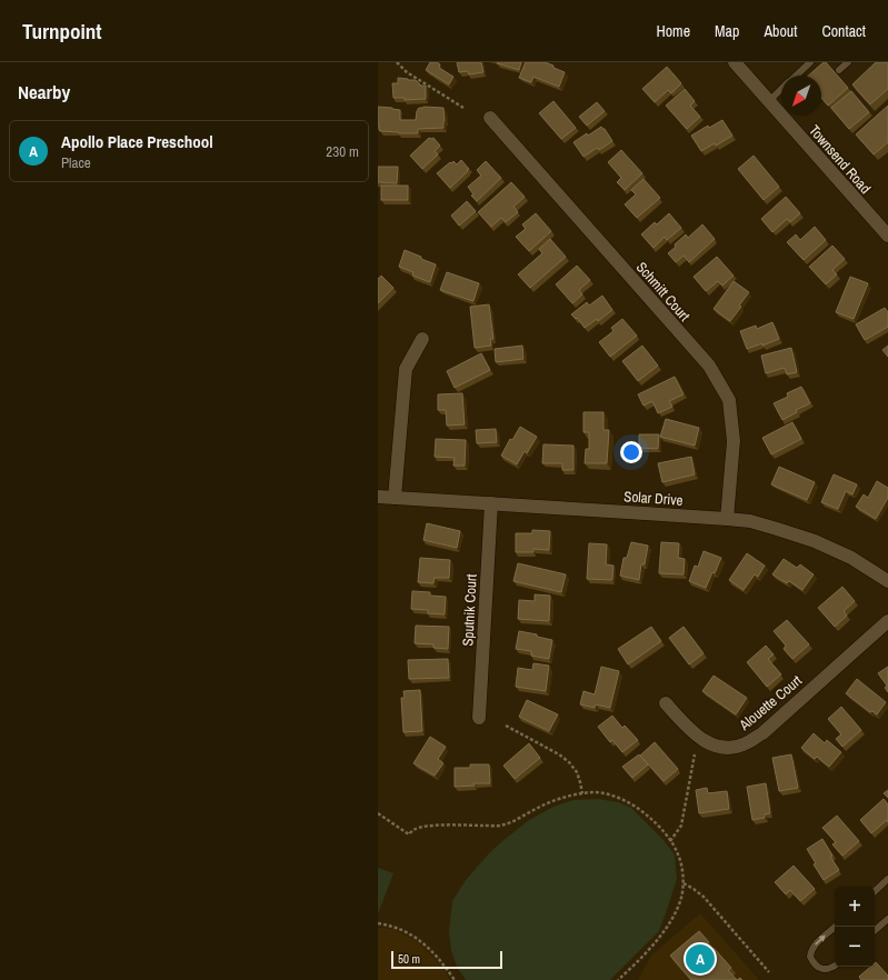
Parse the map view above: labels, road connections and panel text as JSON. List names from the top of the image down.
{
  "streets": {
    "street": [
      "Townsend Road",
      "Schmitt Court",
      "Solar Drive",
      "Sputnik Court",
      "Alouette Court"
    ]
  },
  "crossings": [
    ["Schmitt Court", "Solar Drive"],
    ["Solar Drive", "Sputnik Court"]
  ],
  "scale_bar": "50 m",
  "north": "bottom left",
  "page": {
    "header": "Turnpoint",
    "nav": [
      "Home",
      "Map",
      "About",
      "Contact"
    ],
    "heading": "Nearby",
    "list": [
      {
        "mark": "A",
        "name": "Apollo Place Preschool",
        "note": "Place",
        "value": "230 m"
      }
    ],
    "map_buttons": ["+", "−"],
    "pins": "A",
    "scale": "50 m"
  }
}
